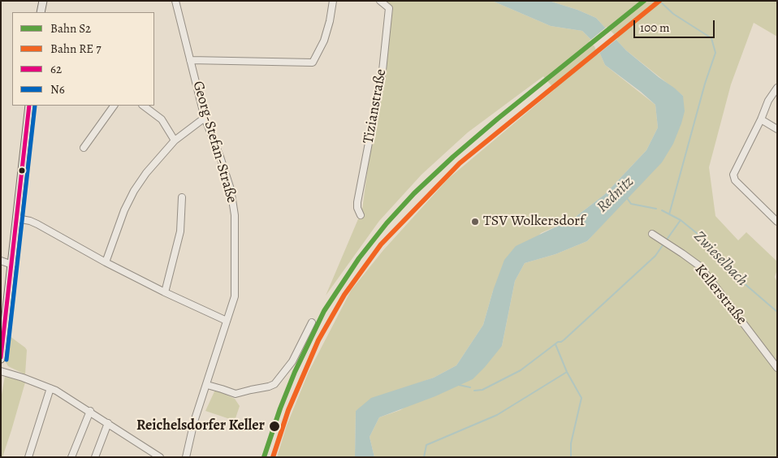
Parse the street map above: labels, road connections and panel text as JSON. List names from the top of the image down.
{
  "streets": {
    "street": ["Tizianstraße", "Georg-Stefan-Straße", "Kellerstraße"]
  },
  "water": ["Rednitz", "Zwieselbach"],
  "places": ["TSV Wolkersdorf", "Reichelsdorfer Keller"],
  "lines": ["rail line S2", "transit line 62", "transit line N6"],
  "legend": [
    "Bahn S2",
    "Bahn RE 7",
    "62",
    "N6"
  ],
  "scale_bar": "100 m"
}
